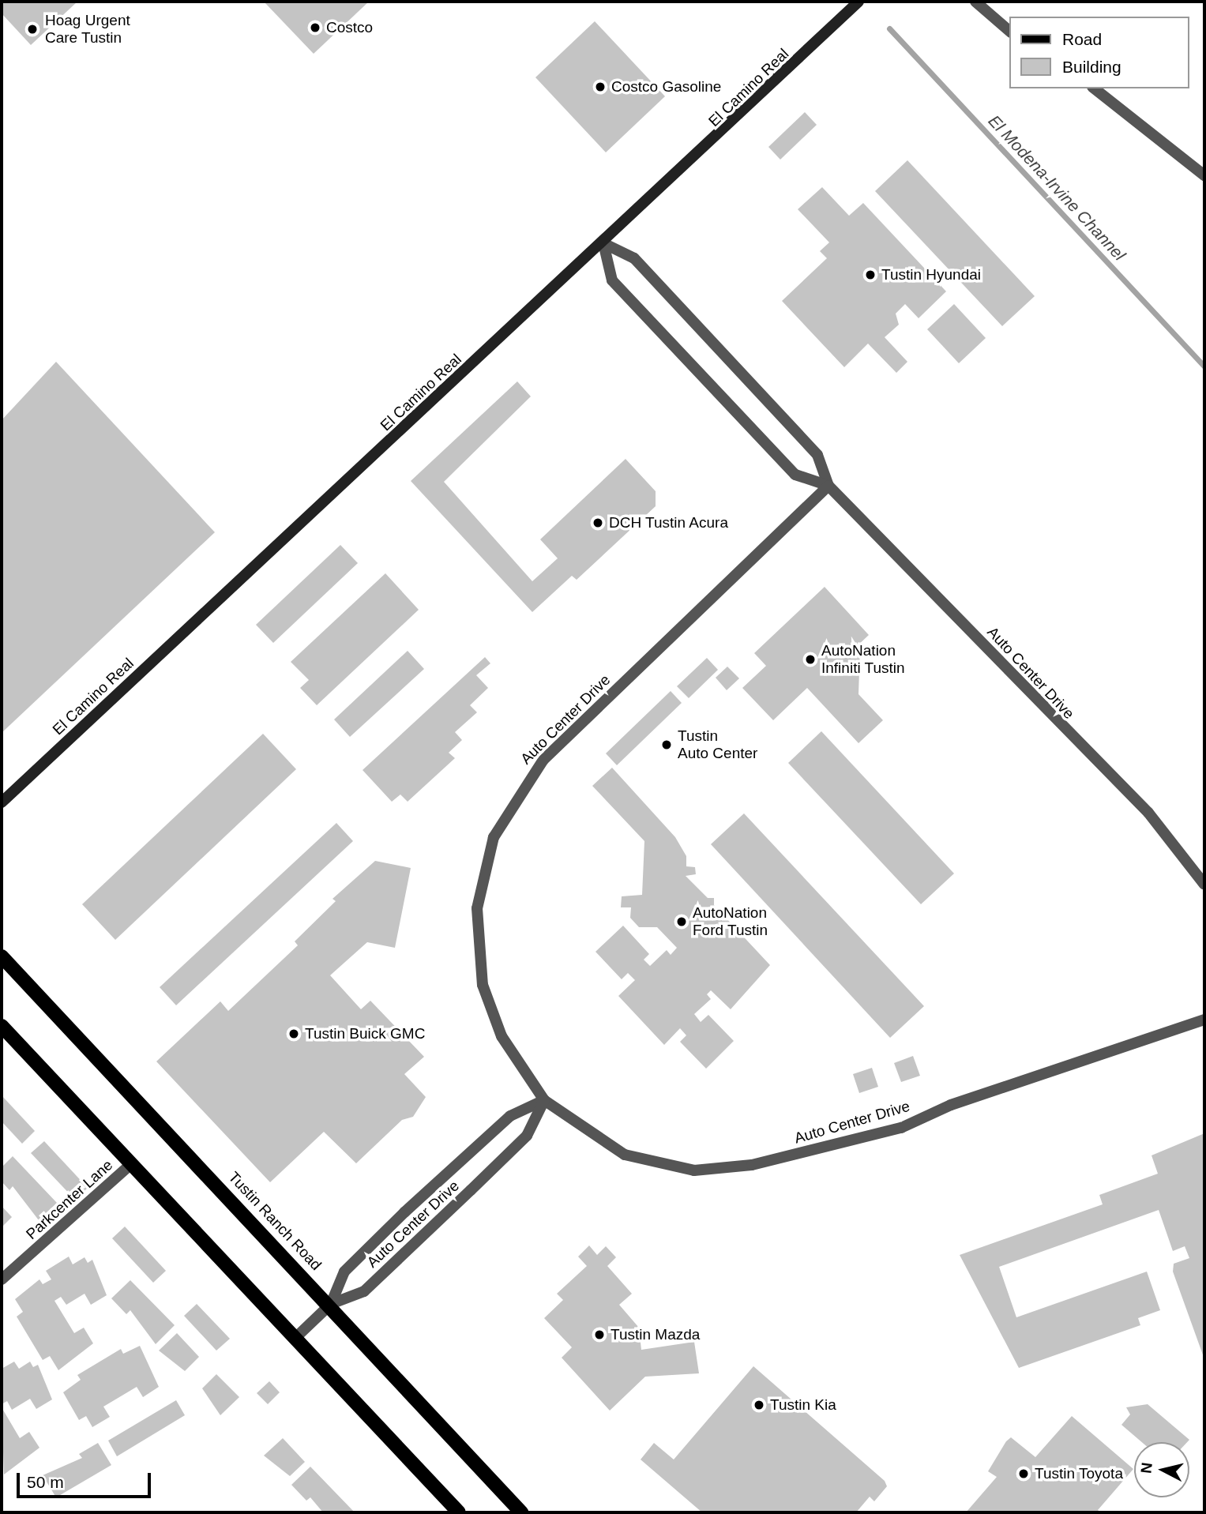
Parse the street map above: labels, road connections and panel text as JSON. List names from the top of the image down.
{
  "streets": {
    "main road": ["El Camino Real", "Tustin Ranch Road"],
    "street": ["Auto Center Drive", "Parkcenter Lane"]
  },
  "crossings": [
    ["El Camino Real", "Auto Center Drive"],
    ["Auto Center Drive", "Tustin Ranch Road"]
  ],
  "water": ["El Modena-Irvine Channel"],
  "places": [
    "Costco",
    "Hoag Urgent Care Tustin",
    "Costco Gasoline",
    "Tustin Hyundai",
    "DCH Tustin Acura",
    "AutoNation Infiniti Tustin",
    "Tustin Auto Center",
    "AutoNation Ford Tustin",
    "Tustin Buick GMC",
    "Tustin Mazda",
    "Tustin Kia",
    "Tustin Toyota"
  ],
  "legend": ["Road", "Building"],
  "scale_bar": "50 m",
  "north": "left"
}
